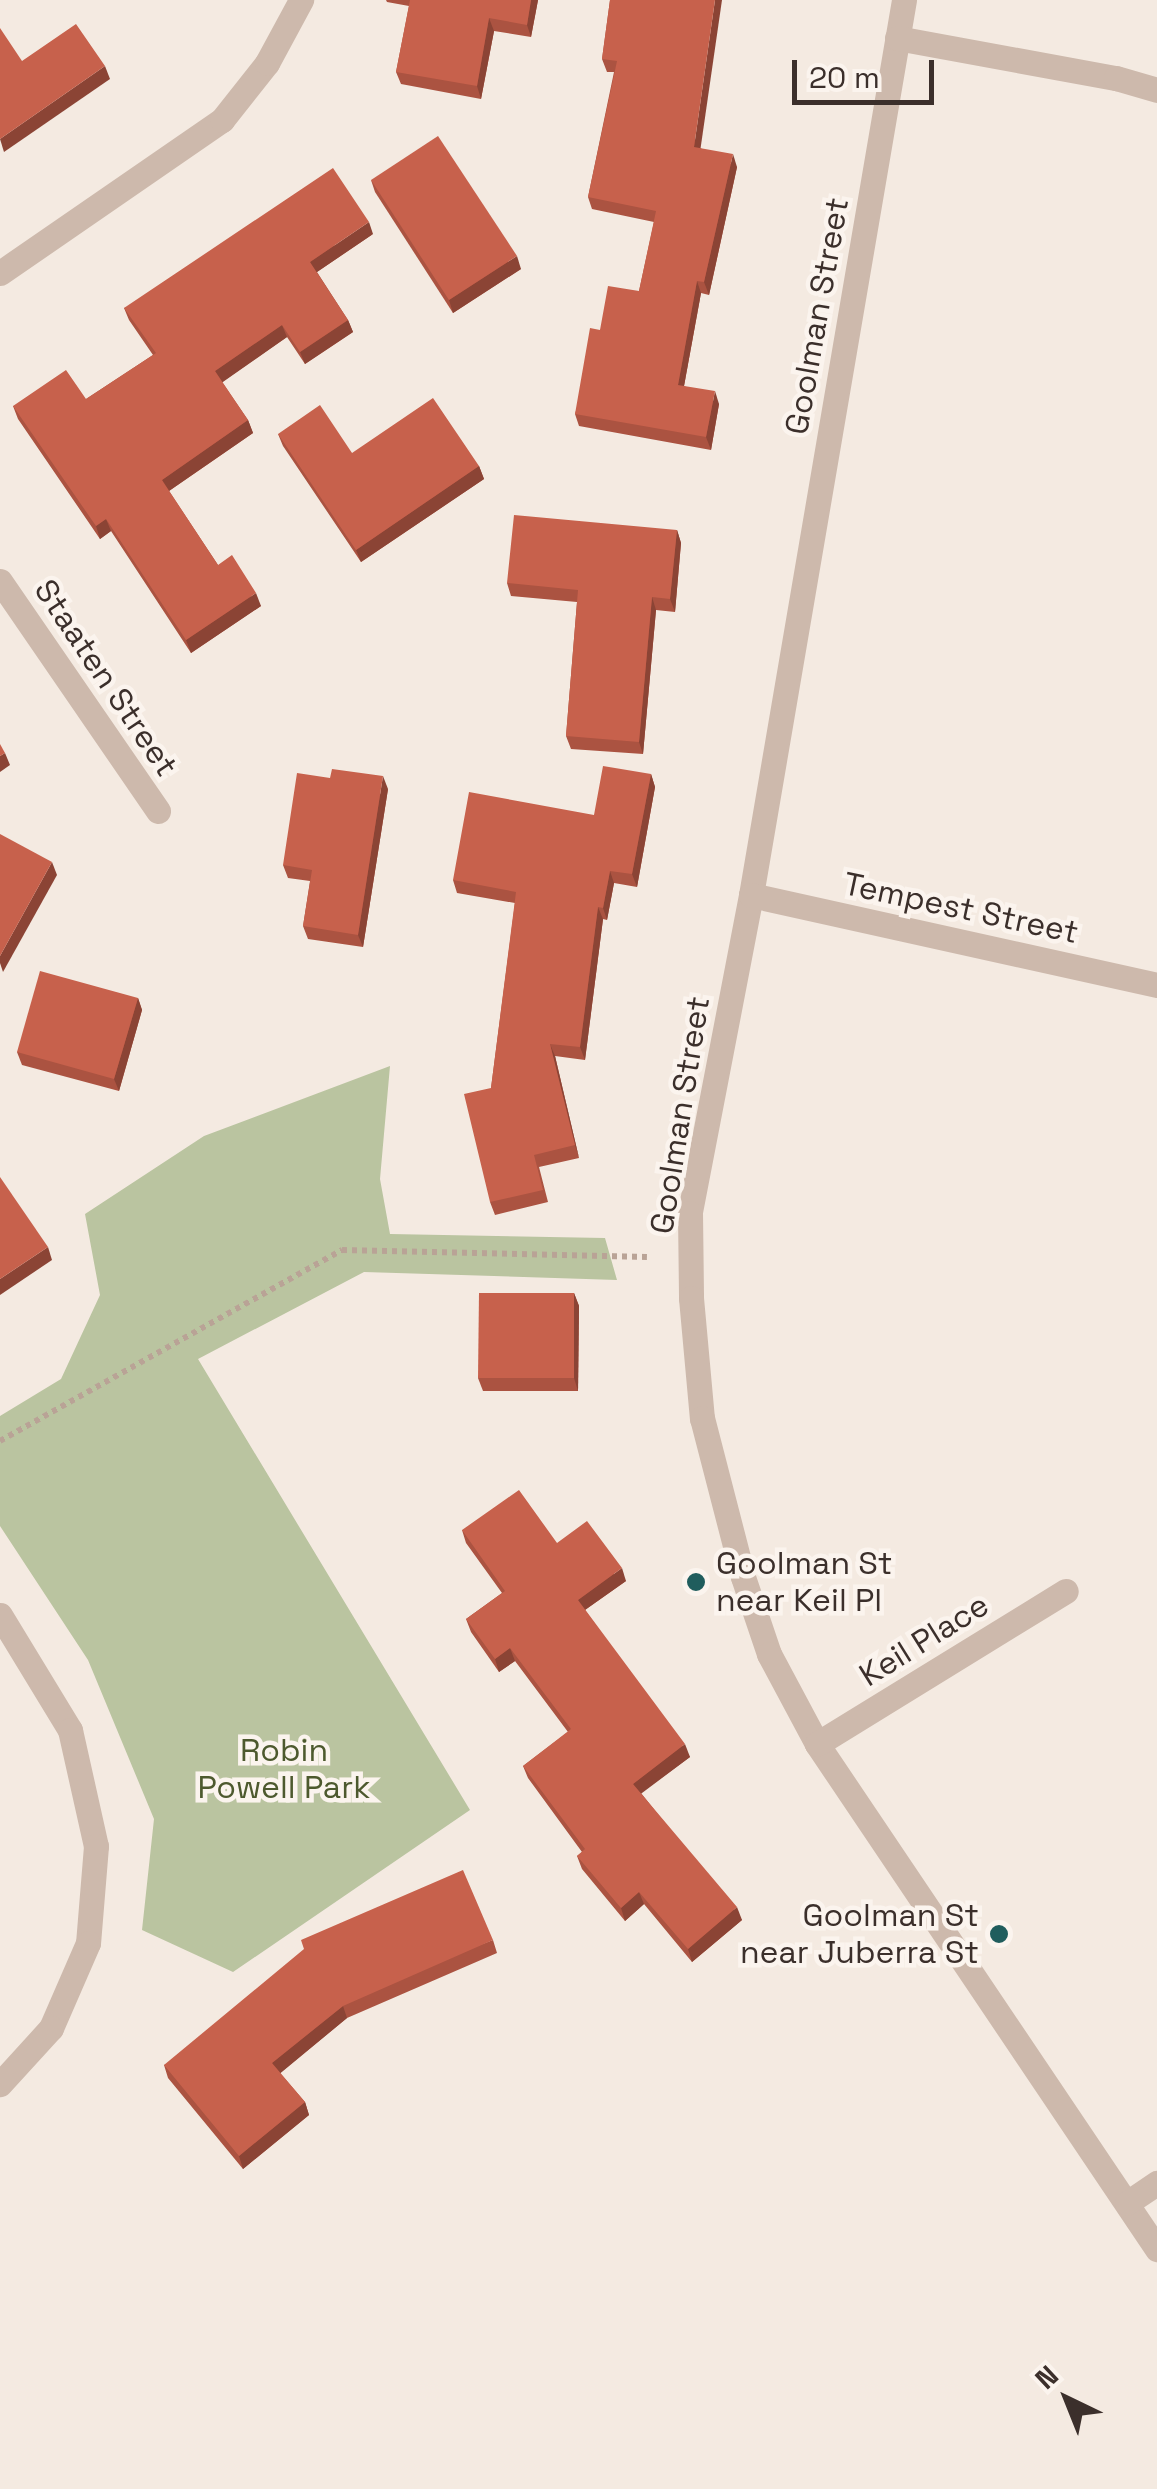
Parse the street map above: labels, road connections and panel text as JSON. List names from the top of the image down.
{
  "streets": {
    "street": [
      "Goolman Street",
      "Staaten Street",
      "Tempest Street",
      "Keil Place"
    ]
  },
  "crossings": [
    ["Goolman Street", "Tempest Street"],
    ["Goolman Street", "Keil Place"]
  ],
  "parks": ["Robin Powell Park"],
  "places": ["Goolman St near Keil Pl", "Goolman St near Juberra St"],
  "scale_bar": "20 m",
  "north": "top left"
}
